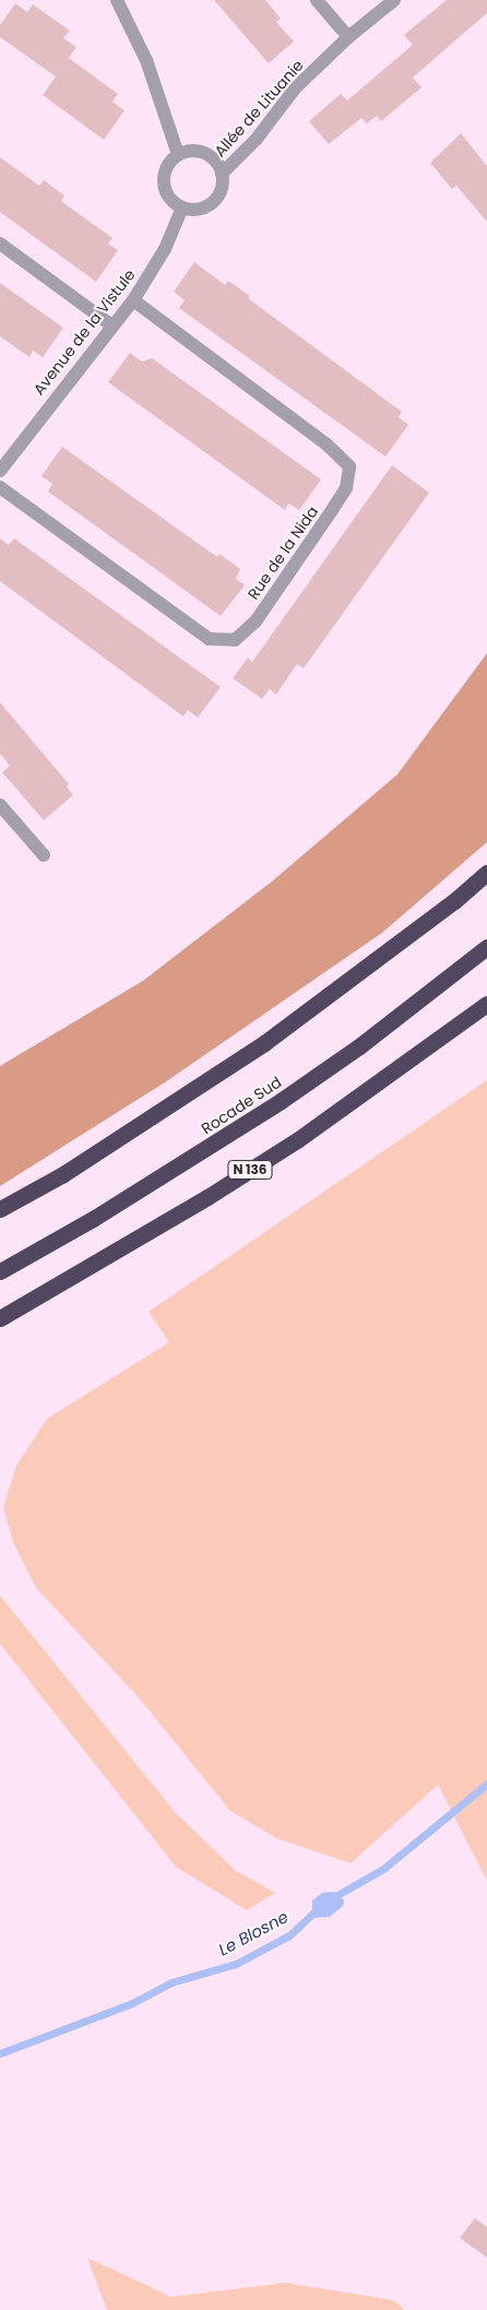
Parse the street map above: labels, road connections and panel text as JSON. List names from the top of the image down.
{
  "streets": {
    "highway": ["Rocade Sud", "N 136"],
    "street": ["Allée de Lituanie", "Avenue de la Vistule", "Rue de la Nida"]
  },
  "crossings": [
    ["Allée de Lituanie", "Avenue de la Vistule"],
    ["Avenue de la Vistule", "Rue de la Nida"]
  ],
  "water": ["Le Blosne"]
}
